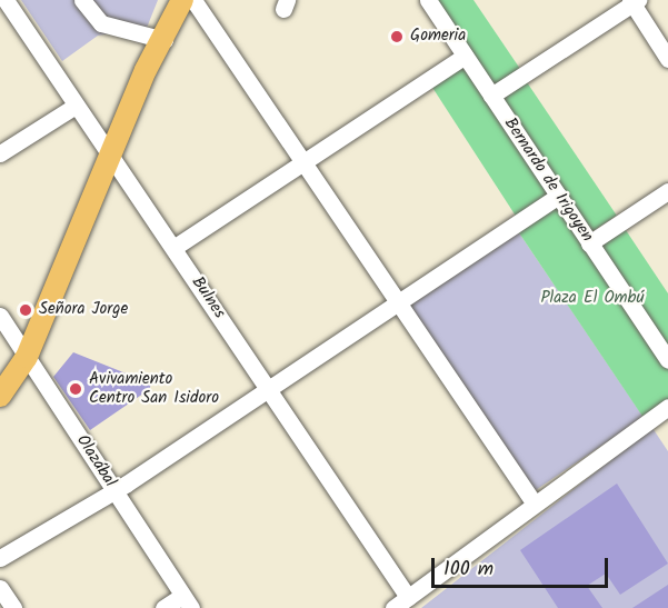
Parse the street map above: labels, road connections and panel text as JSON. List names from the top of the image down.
{
  "streets": {
    "street": ["Bernardo de Irigoyen", "Bulnes", "Olazábal"]
  },
  "parks": ["Plaza El Ombú"],
  "places": ["Gomeria", "Señora Jorge", "Avivamiento Centro San Isidoro"],
  "scale_bar": "100 m"
}
